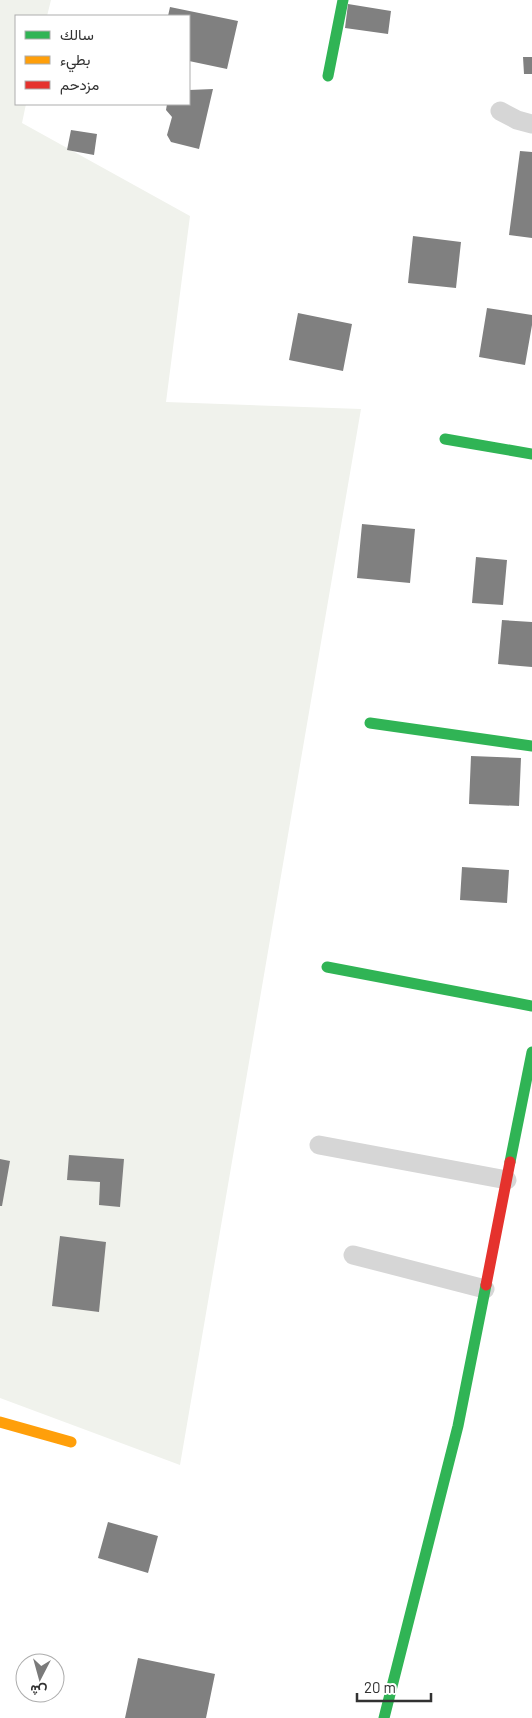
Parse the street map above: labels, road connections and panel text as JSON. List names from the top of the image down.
{
  "legend": ["سالك", "بطيء", "مزدحم"],
  "scale_bar": "20 m",
  "north": "bottom"
}
